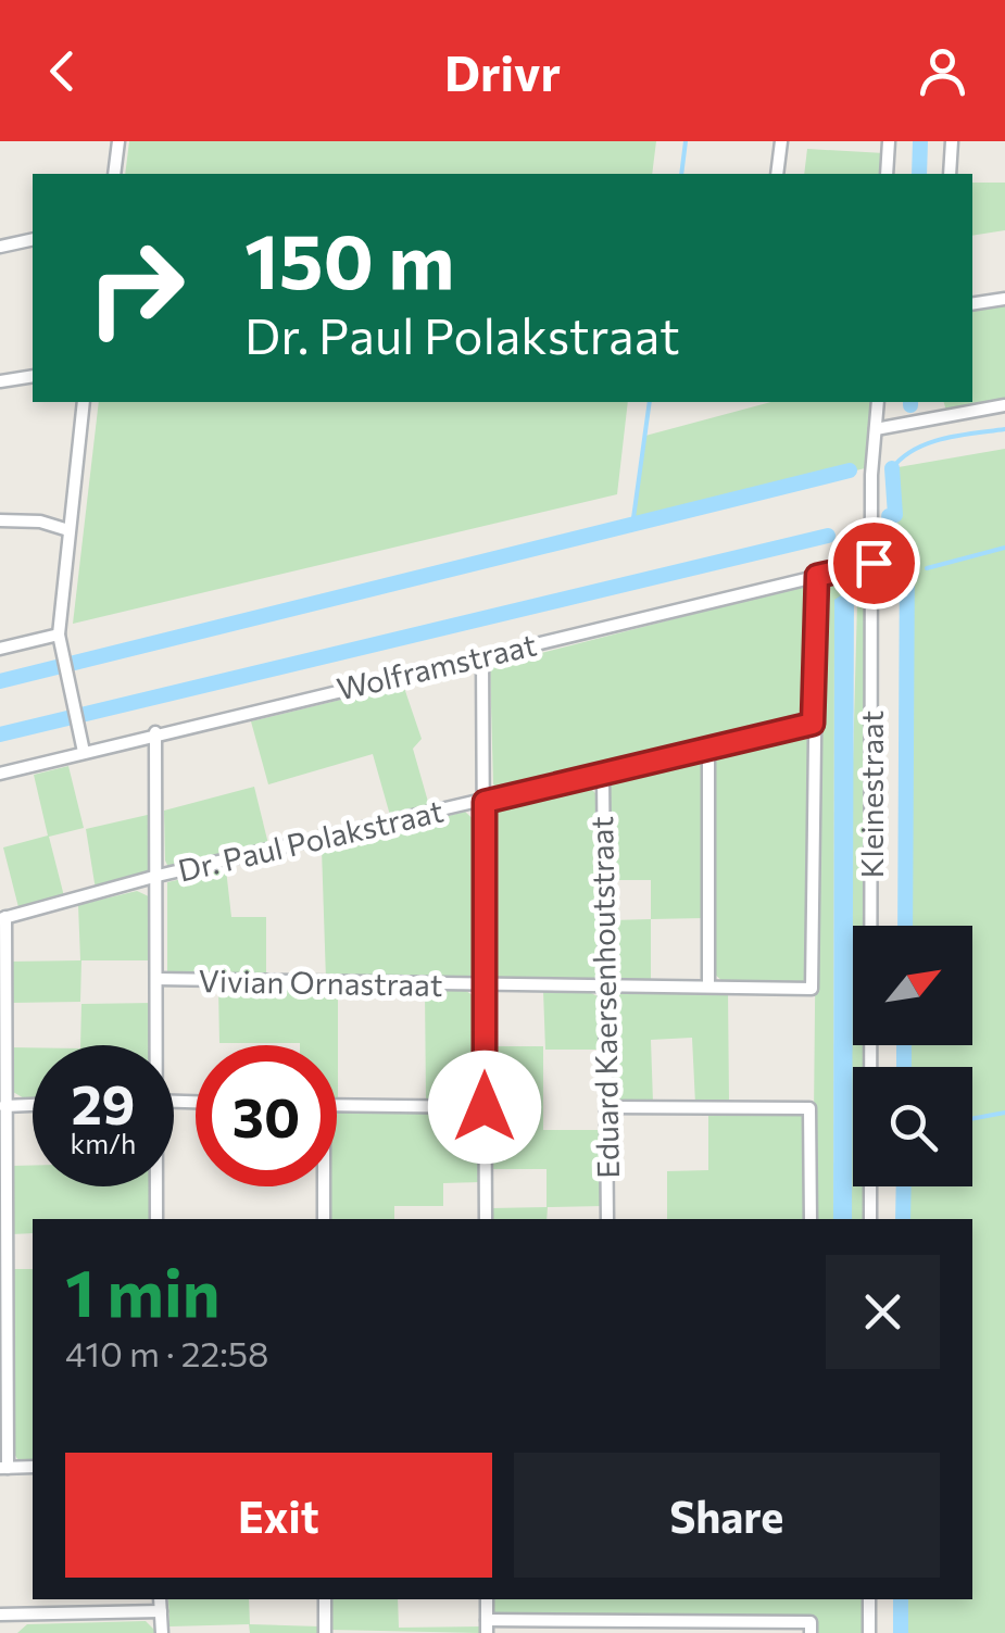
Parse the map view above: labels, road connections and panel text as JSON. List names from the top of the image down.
{
  "streets": {
    "street": [
      "Wolframstraat",
      "Kleinestraat",
      "Dr. Paul Polakstraat",
      "Vivian Ornastraat",
      "Eduard Kaersenhoutstraat"
    ]
  },
  "crossings": [
    ["Wolframstraat", "Kleinestraat"],
    ["Dr. Paul Polakstraat", "Vivian Ornastraat"],
    ["Dr. Paul Polakstraat", "Eduard Kaersenhoutstraat"],
    ["Vivian Ornastraat", "Eduard Kaersenhoutstraat"]
  ],
  "north": "top right",
  "page": {
    "header": "Drivr",
    "turn": ["150 m", "Dr. Paul Polakstraat"],
    "speed": "29 km/h",
    "limit": "30",
    "heading": ["1 min", "410 m · 22:58"],
    "buttons": ["Exit", "Share"]
  }
}
